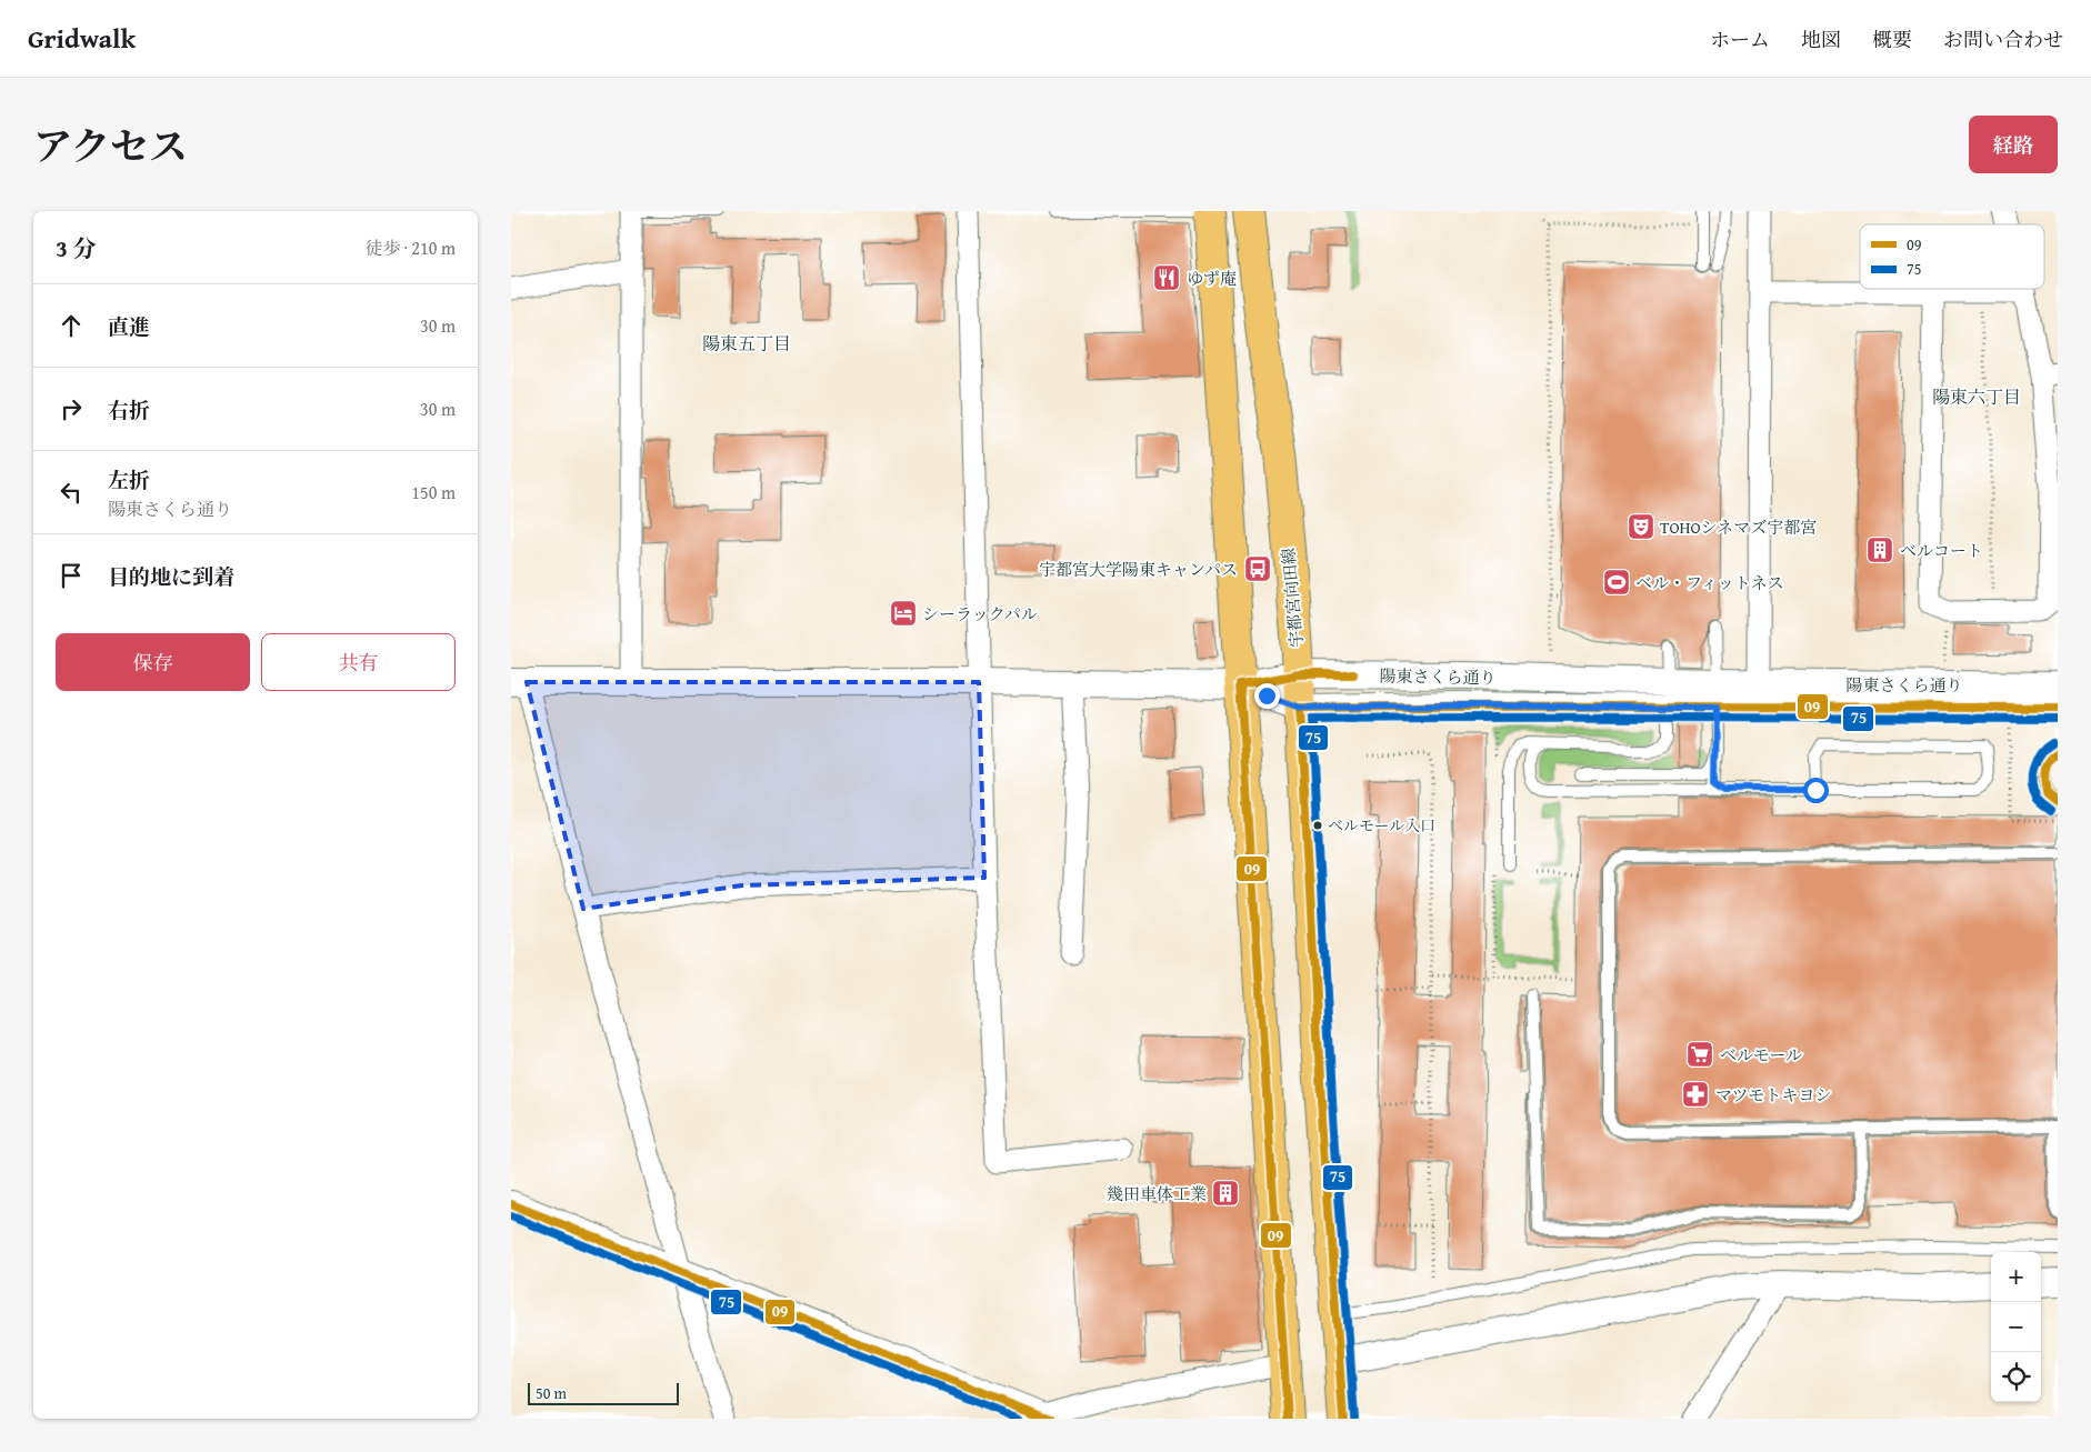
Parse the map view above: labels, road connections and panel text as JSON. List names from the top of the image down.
{
  "streets": {
    "main road": ["宇都宮向田線"],
    "street": ["陽東さくら通り"]
  },
  "crossings": [
    ["宇都宮向田線", "陽東さくら通り"]
  ],
  "districts": ["陽東五丁目", "陽東六丁目"],
  "places": {
    "restaurant": ["ゆず庵"],
    "theatre": ["TOHOシネマズ宇都宮"],
    "building": ["ベルコート", "幾田車体工業"],
    "bus stop": ["宇都宮大学陽東キャンパス"],
    "sports": ["ベル・フィットネス"],
    "hotel": ["シーラックパル"],
    "other": ["ベルモール入口"],
    "supermarket": ["ベルモール"],
    "pharmacy": ["マツモトキヨシ"]
  },
  "lines": ["transit line 09", "transit line 75"],
  "legend": ["09", "75"],
  "scale_bar": "50 m",
  "page": {
    "header": "Gridwalk",
    "nav": [
      "ホーム",
      "地図",
      "概要",
      "お問い合わせ"
    ],
    "title": "アクセス",
    "buttons": [
      "経路",
      ["保存", "共有"]
    ],
    "heading": ["3 分", "徒歩 · 210 m"],
    "list": [
      ["直進", "30 m"],
      ["右折", "30 m"],
      ["左折", "陽東さくら通り", "150 m"],
      "目的地に到着"
    ],
    "map_buttons": ["+", "−"],
    "scale": "50 m"
  }
}
